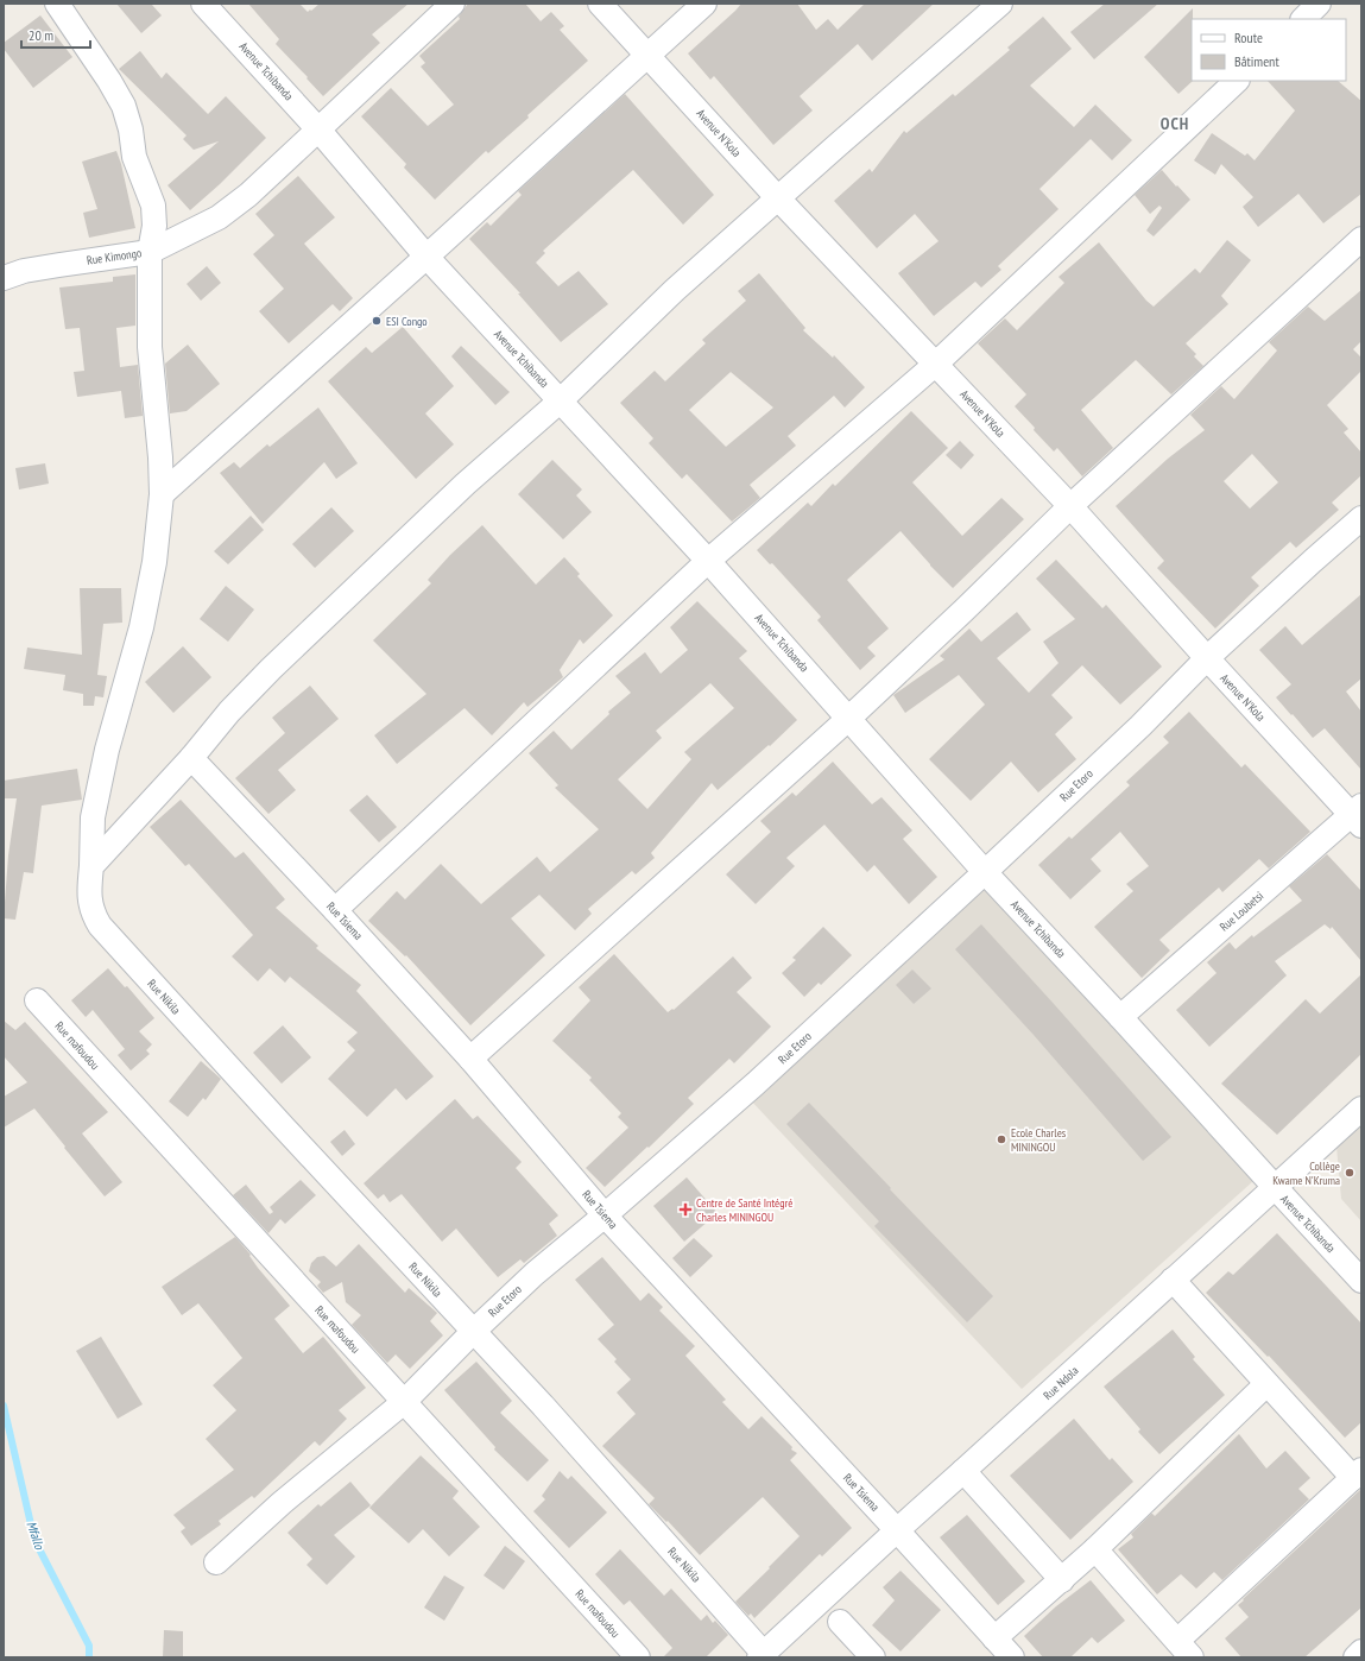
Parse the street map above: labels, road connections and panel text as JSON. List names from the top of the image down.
{
  "streets": {
    "street": [
      "Avenue Tchibanda",
      "Avenue N'Kola",
      "Rue Kimongo",
      "Rue Etoro",
      "Rue Loubetsi",
      "Rue Tsiema",
      "Rue Nikila",
      "Rue mafoudou",
      "Rue Ndola"
    ]
  },
  "crossings": [
    ["Avenue Tchibanda", "Rue Kimongo"],
    ["Avenue Tchibanda", "Rue Etoro"],
    ["Avenue Tchibanda", "Rue Loubetsi"],
    ["Avenue Tchibanda", "Rue Ndola"],
    ["Avenue N'Kola", "Rue Etoro"],
    ["Avenue N'Kola", "Rue Loubetsi"],
    ["Rue Etoro", "Rue Tsiema"],
    ["Rue Etoro", "Rue Nikila"],
    ["Rue Etoro", "Rue mafoudou"],
    ["Rue Tsiema", "Rue Ndola"],
    ["Rue Nikila", "Rue Ndola"]
  ],
  "districts": ["OCH"],
  "water": ["Mfallo"],
  "places": {
    "other": ["ESI Congo", "Ecole Charles MININGOU", "Collège Kwame N'Kruma"],
    "health": ["Centre de Santé Intégré Charles MININGOU"]
  },
  "legend": ["Route", "Bâtiment"],
  "scale_bar": "20 m"
}
